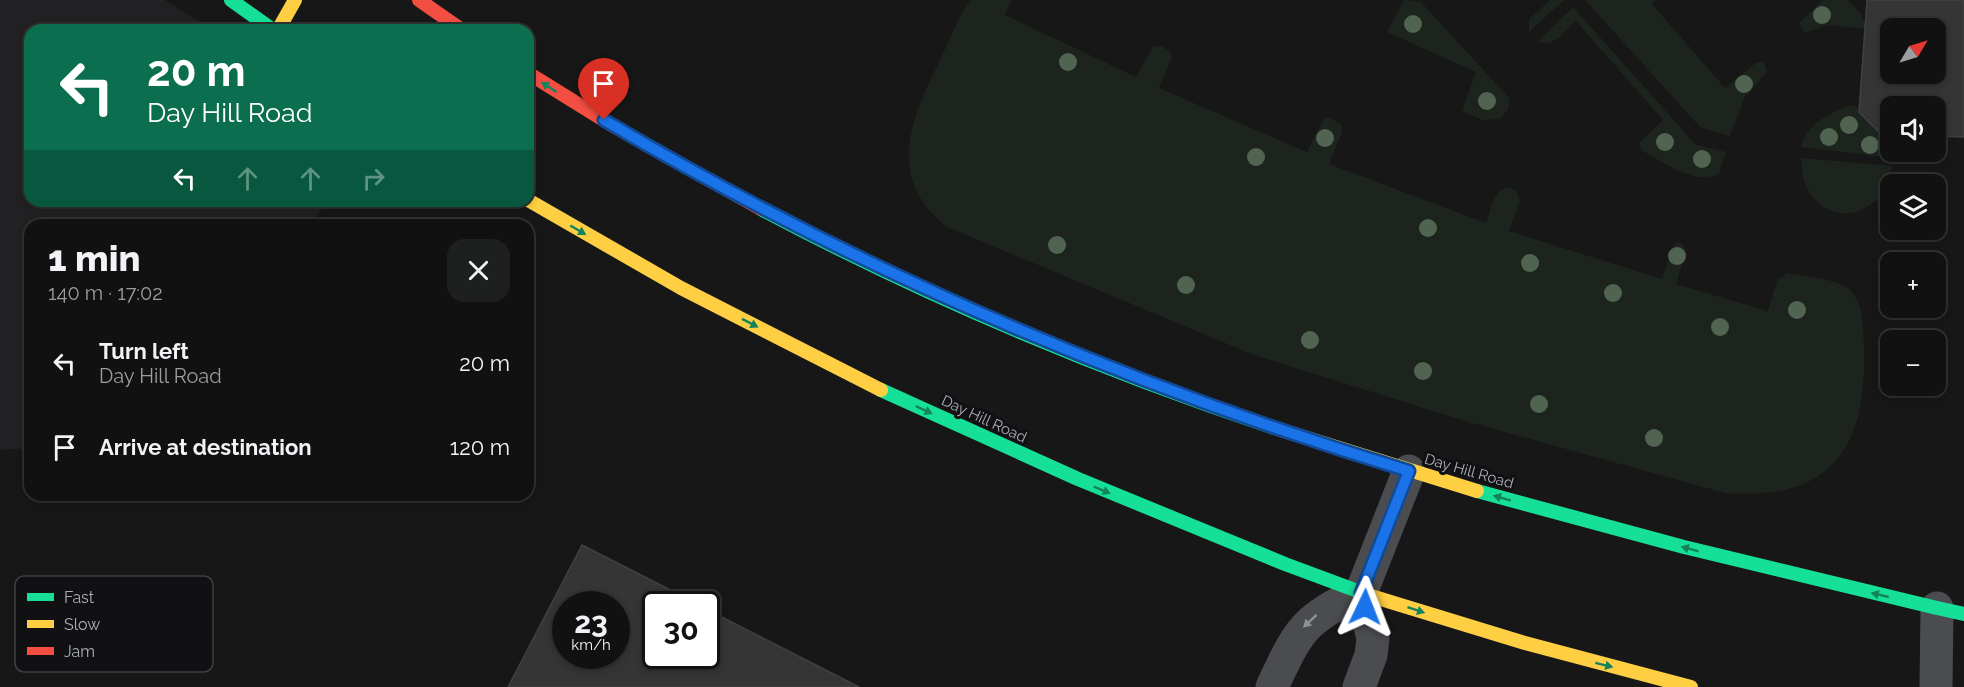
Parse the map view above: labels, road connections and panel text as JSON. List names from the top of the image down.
{
  "streets": {
    "main road": ["Day Hill Road"]
  },
  "legend": ["Fast", "Slow", "Jam"],
  "north": "top right",
  "page": {
    "map_buttons": ["+", "−"],
    "turn": ["20 m", "Day Hill Road"],
    "heading": ["1 min", "140 m · 17:02"],
    "list": [
      {
        "name": "Turn left",
        "note": "Day Hill Road",
        "value": "20 m"
      },
      {
        "name": "Arrive at destination",
        "value": "120 m"
      }
    ],
    "speed": "23 km/h",
    "limit": "30"
  }
}
